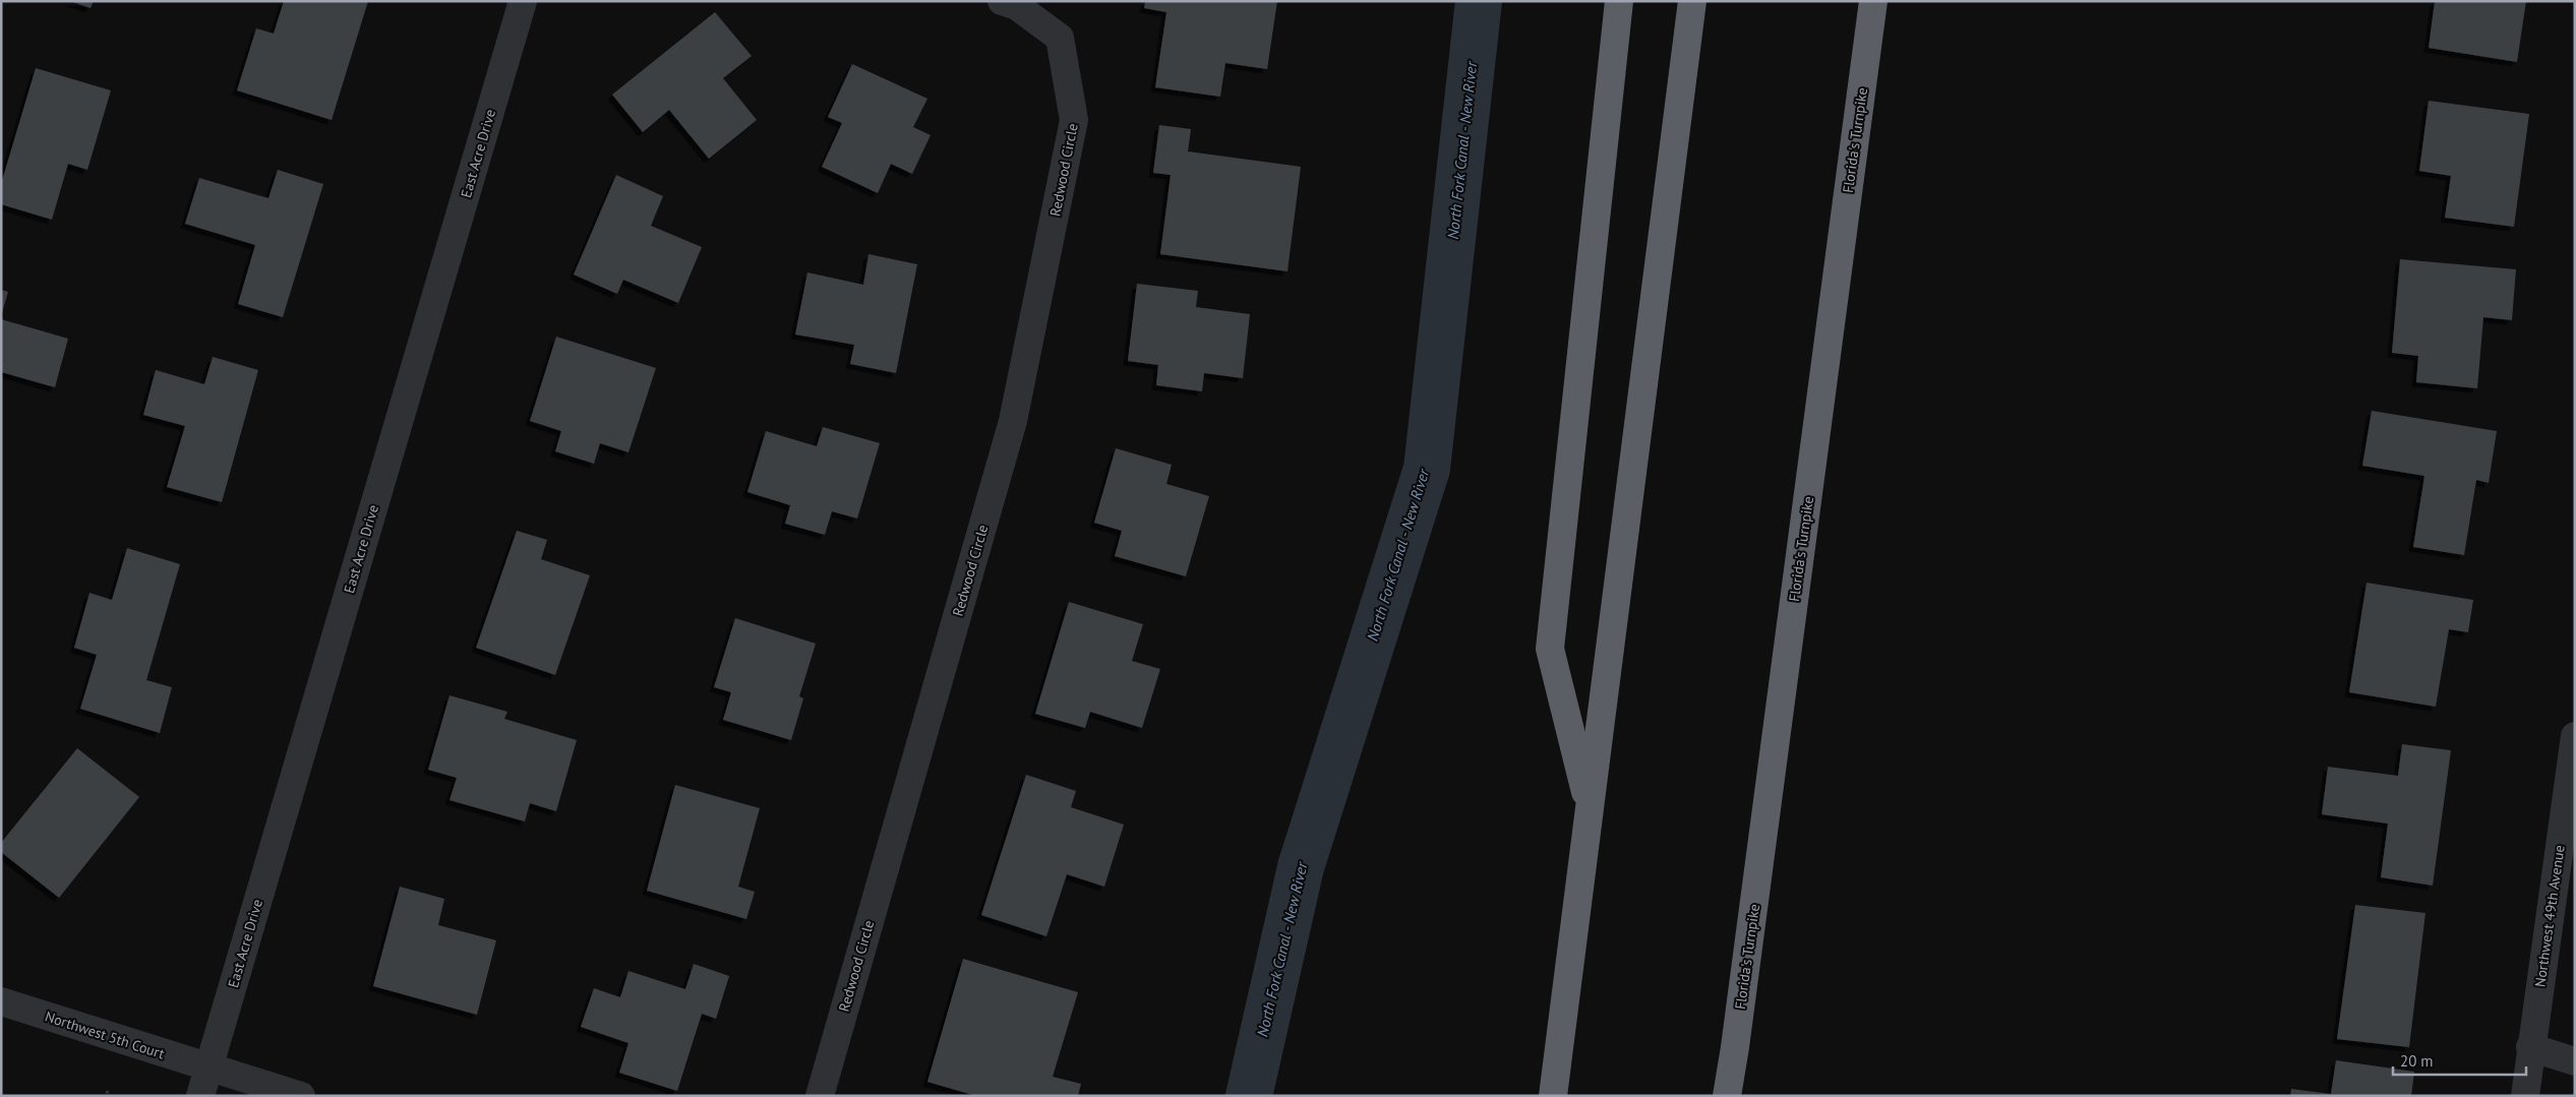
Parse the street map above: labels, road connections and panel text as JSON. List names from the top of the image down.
{
  "streets": {
    "highway": ["Florida's Turnpike"],
    "street": [
      "East Acre Drive",
      "Redwood Circle",
      "Northwest 49th Avenue",
      "Northwest 5th Court"
    ]
  },
  "crossings": [
    ["East Acre Drive", "Northwest 5th Court"]
  ],
  "water": ["North Fork Canal - New River"],
  "scale_bar": "20 m"
}
